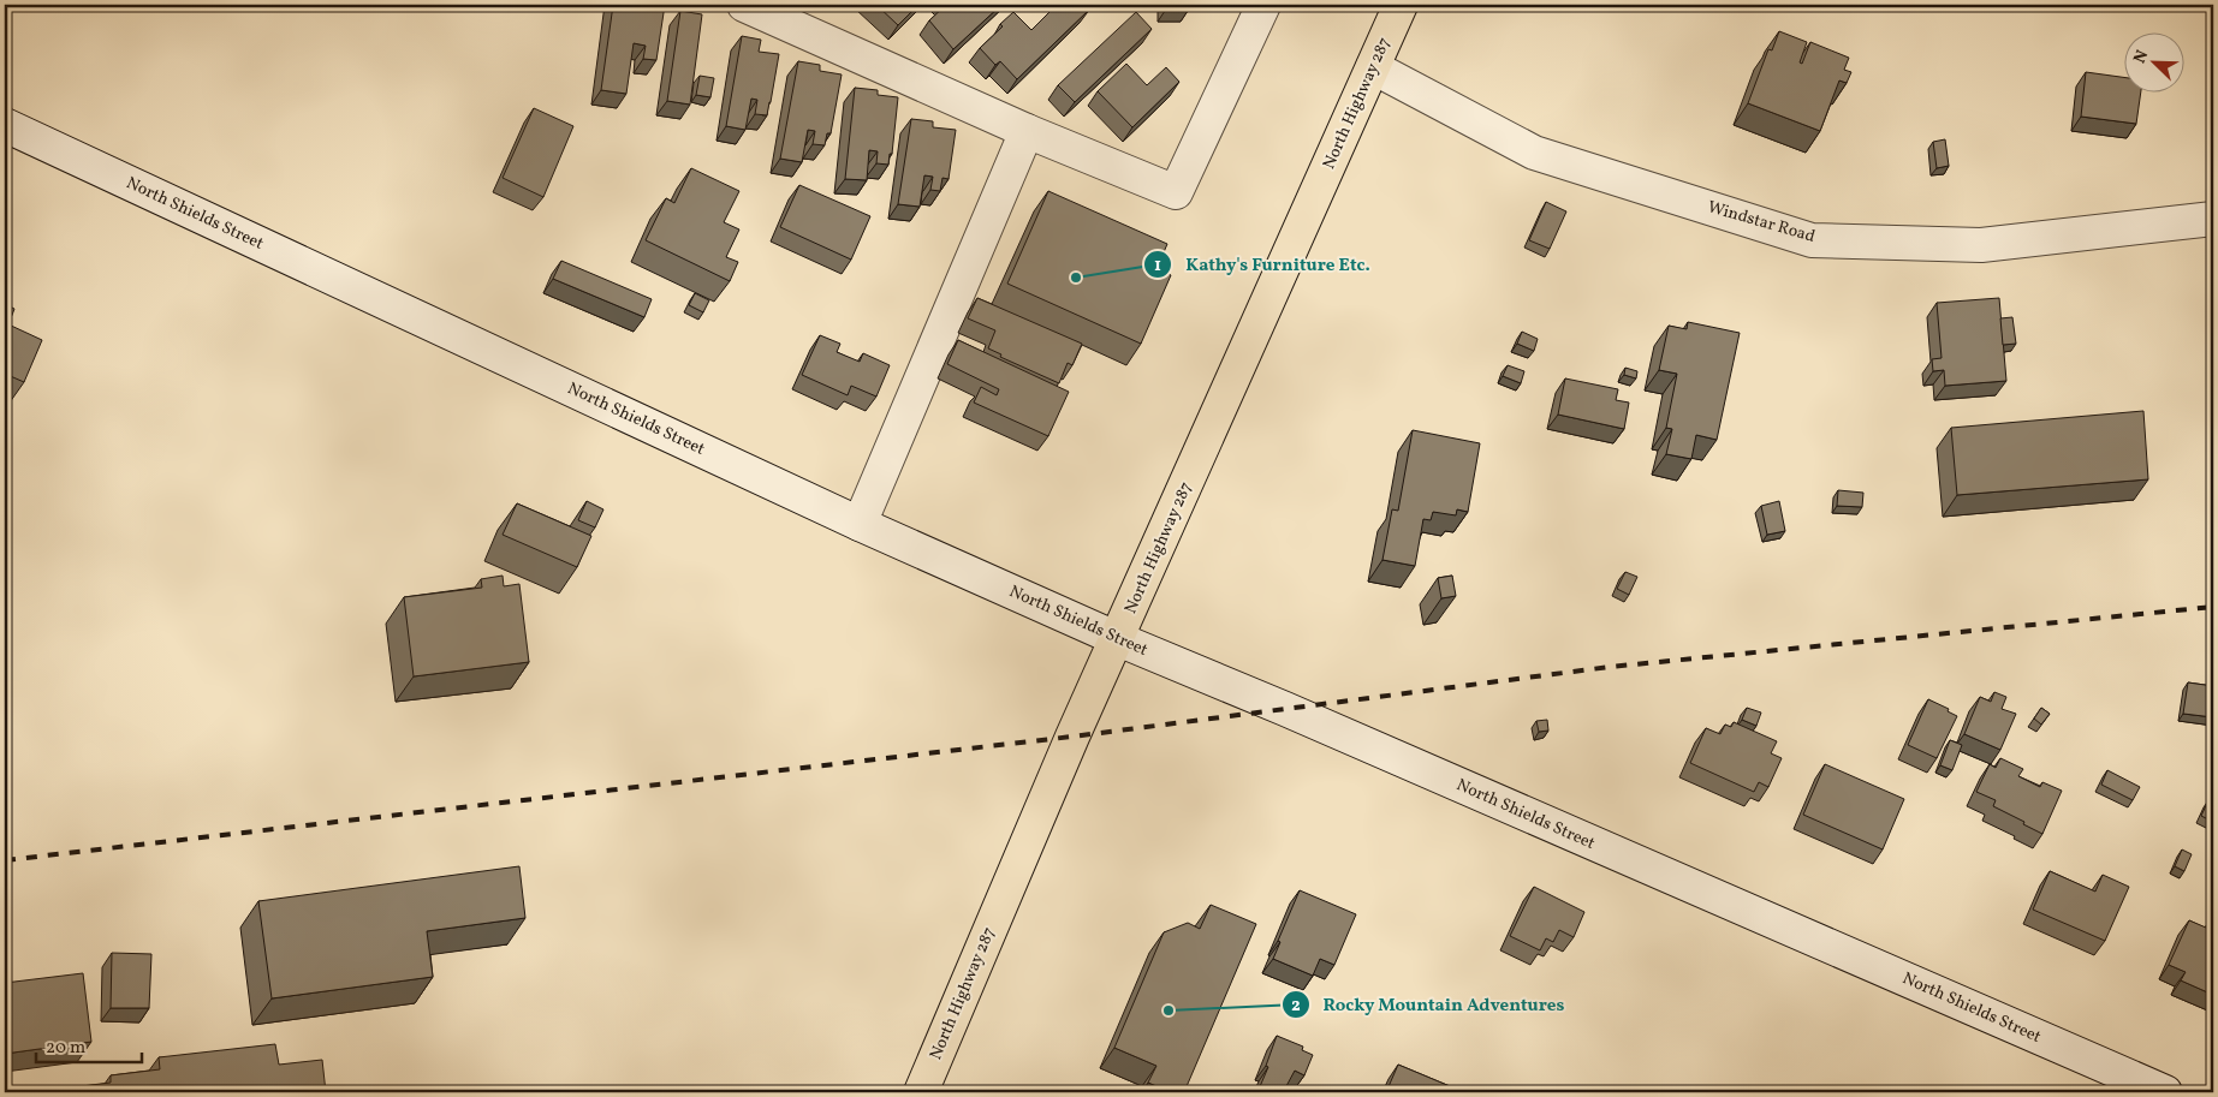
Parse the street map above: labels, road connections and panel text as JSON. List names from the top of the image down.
{
  "streets": {
    "highway": ["North Highway 287"],
    "street": ["North Shields Street", "Windstar Road"]
  },
  "crossings": [
    ["North Highway 287", "North Shields Street"],
    ["North Highway 287", "Windstar Road"]
  ],
  "places": ["Kathy's Furniture Etc.", "Rocky Mountain Adventures"],
  "scale_bar": "20 m",
  "north": "top left"
}
